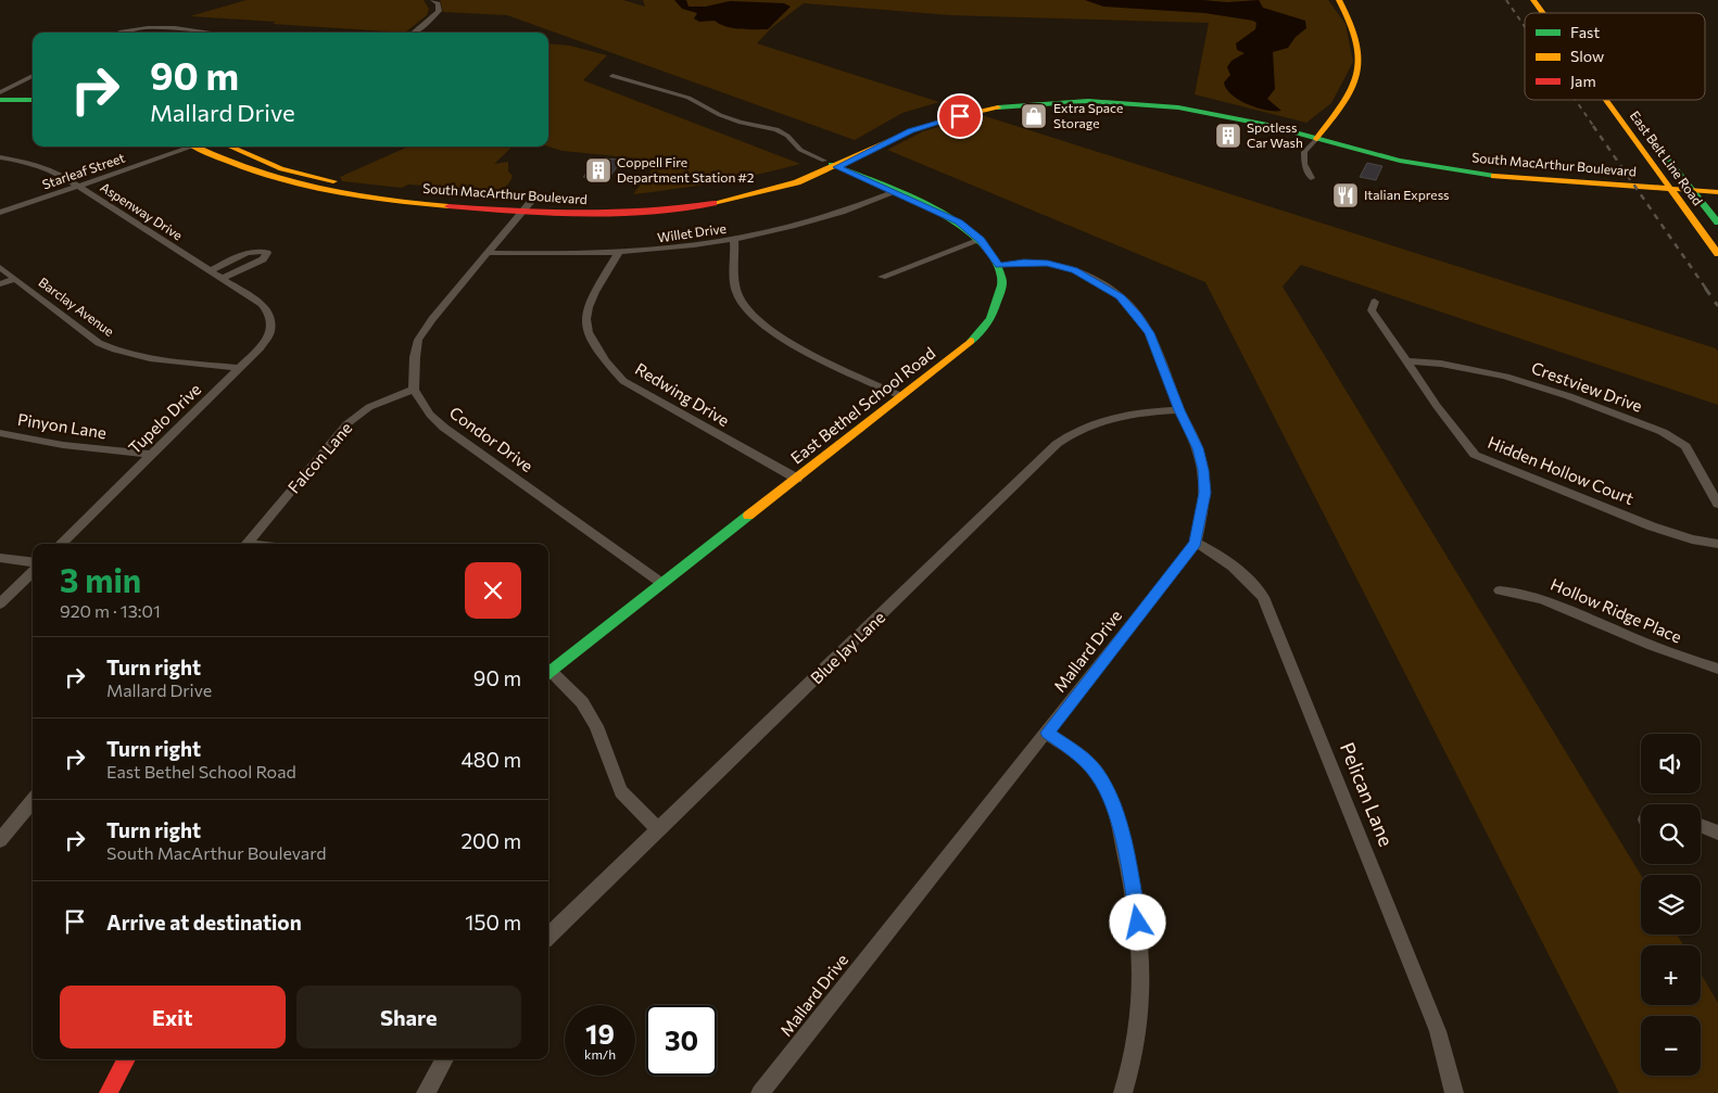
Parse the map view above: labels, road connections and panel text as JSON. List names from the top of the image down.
{
  "streets": {
    "main road": ["East Belt Line Road", "South MacArthur Boulevard", "East Bethel School Road"],
    "street": [
      "Starleaf Street",
      "Aspenway Drive",
      "Willet Drive",
      "Barclay Avenue",
      "Crestview Drive",
      "Redwing Drive",
      "Tupelo Drive",
      "Pinyon Lane",
      "Condor Drive",
      "Falcon Lane",
      "Hidden Hollow Court",
      "Hollow Ridge Place",
      "Blue Jay Lane",
      "Mallard Drive",
      "Pelican Lane"
    ]
  },
  "crossings": [
    ["East Belt Line Road", "South MacArthur Boulevard"],
    ["Starleaf Street", "Aspenway Drive"],
    ["Aspenway Drive", "Tupelo Drive"],
    ["Willet Drive", "Redwing Drive"],
    ["Barclay Avenue", "Tupelo Drive"],
    ["Crestview Drive", "Hidden Hollow Court"],
    ["Redwing Drive", "East Bethel School Road"],
    ["East Bethel School Road", "Condor Drive"],
    ["East Bethel School Road", "Mallard Drive"],
    ["Tupelo Drive", "Pinyon Lane"],
    ["Condor Drive", "Falcon Lane"],
    ["Blue Jay Lane", "Mallard Drive"],
    ["Mallard Drive", "Pelican Lane"]
  ],
  "places": {
    "shop": ["Extra Space Storage"],
    "building": ["Spotless Car Wash", "Coppell Fire Department Station #2"],
    "restaurant": ["Italian Express"]
  },
  "legend": ["Fast", "Slow", "Jam"],
  "page": {
    "turn": ["90 m", "Mallard Drive"],
    "heading": ["3 min", "920 m · 13:01"],
    "list": [
      {
        "name": "Turn right",
        "note": "Mallard Drive",
        "value": "90 m"
      },
      {
        "name": "Turn right",
        "note": "East Bethel School Road",
        "value": "480 m"
      },
      {
        "name": "Turn right",
        "note": "South MacArthur Boulevard",
        "value": "200 m"
      },
      {
        "name": "Arrive at destination",
        "value": "150 m"
      }
    ],
    "map_buttons": ["+", "−"],
    "buttons": ["Exit", "Share"],
    "speed": "19 km/h",
    "limit": "30"
  }
}
